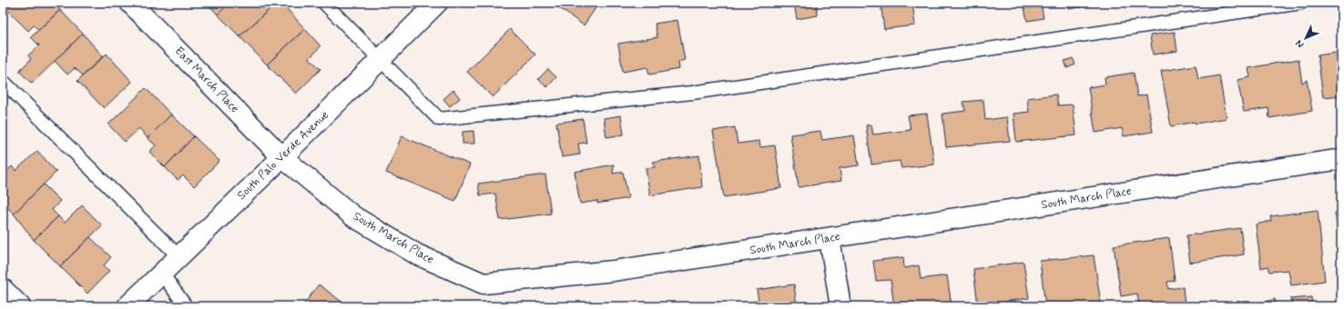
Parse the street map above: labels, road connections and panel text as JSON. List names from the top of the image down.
{
  "streets": {
    "street": ["East March Place", "South Palo Verde Avenue", "South March Place"]
  },
  "crossings": [
    ["East March Place", "South Palo Verde Avenue"],
    ["East March Place", "South March Place"],
    ["South Palo Verde Avenue", "South March Place"]
  ],
  "north": "bottom left"
}
